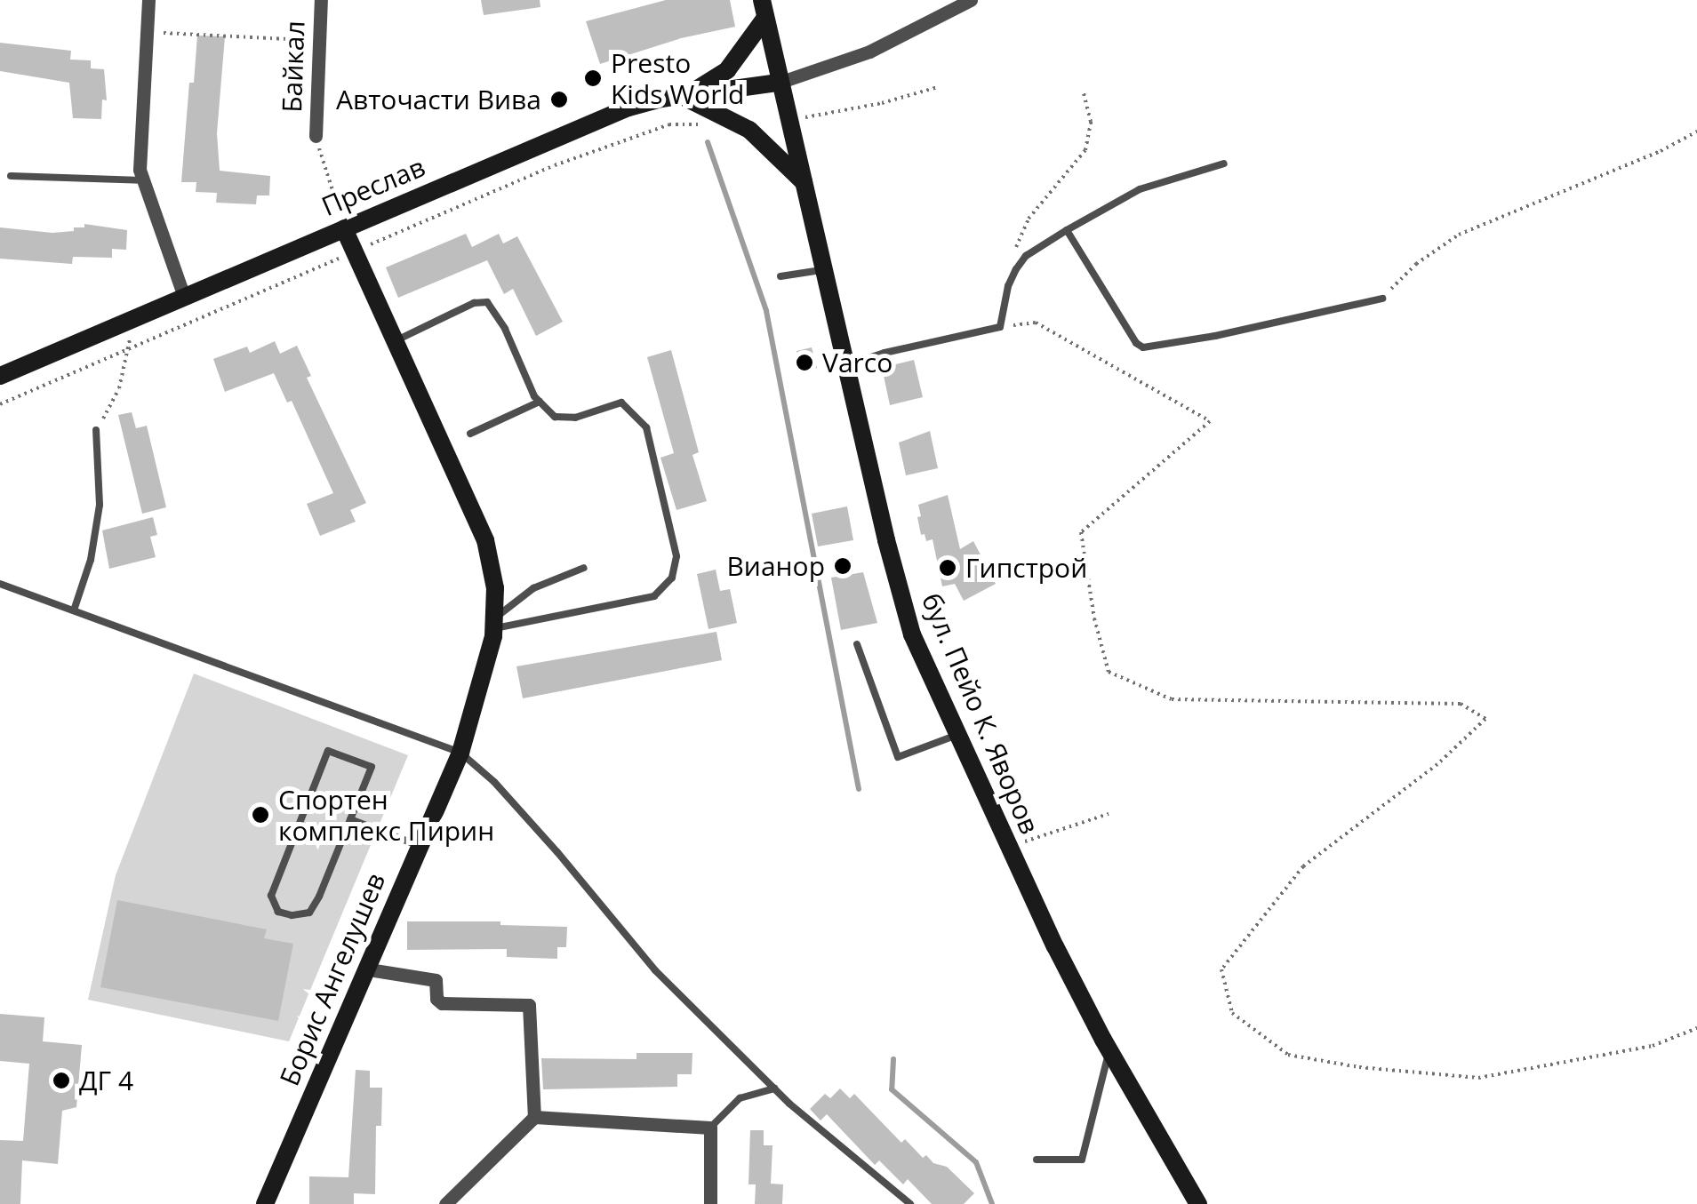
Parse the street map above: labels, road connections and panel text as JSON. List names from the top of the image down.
{
  "streets": {
    "street": [
      "Байкал",
      "Преслав",
      "бул. Пейо К. Яворов",
      "Борис Ангелушев"
    ]
  },
  "crossings": [
    ["Преслав", "бул. Пейо К. Яворов"],
    ["Преслав", "Борис Ангелушев"]
  ],
  "places": [
    "Presto Kids World",
    "Авточасти Вива",
    "Varco",
    "Вианор",
    "Гипстрой",
    "Спортен комплекс Пирин",
    "ДГ 4"
  ]
}
